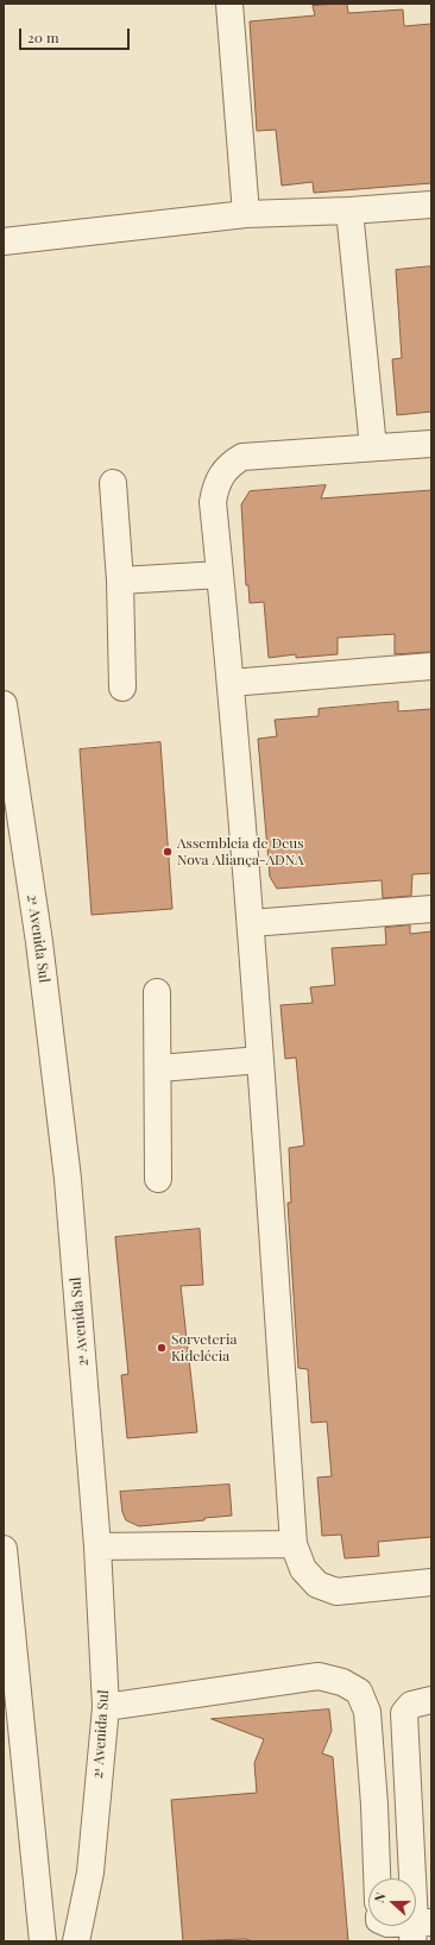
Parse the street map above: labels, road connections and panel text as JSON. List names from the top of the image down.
{
  "streets": {
    "street": ["2ᵃ Avenida Sul"]
  },
  "places": ["Assembleia de Deus Nova Aliança-ADNA", "Sorveteria Kidelécia"],
  "scale_bar": "20 m",
  "north": "left"
}
